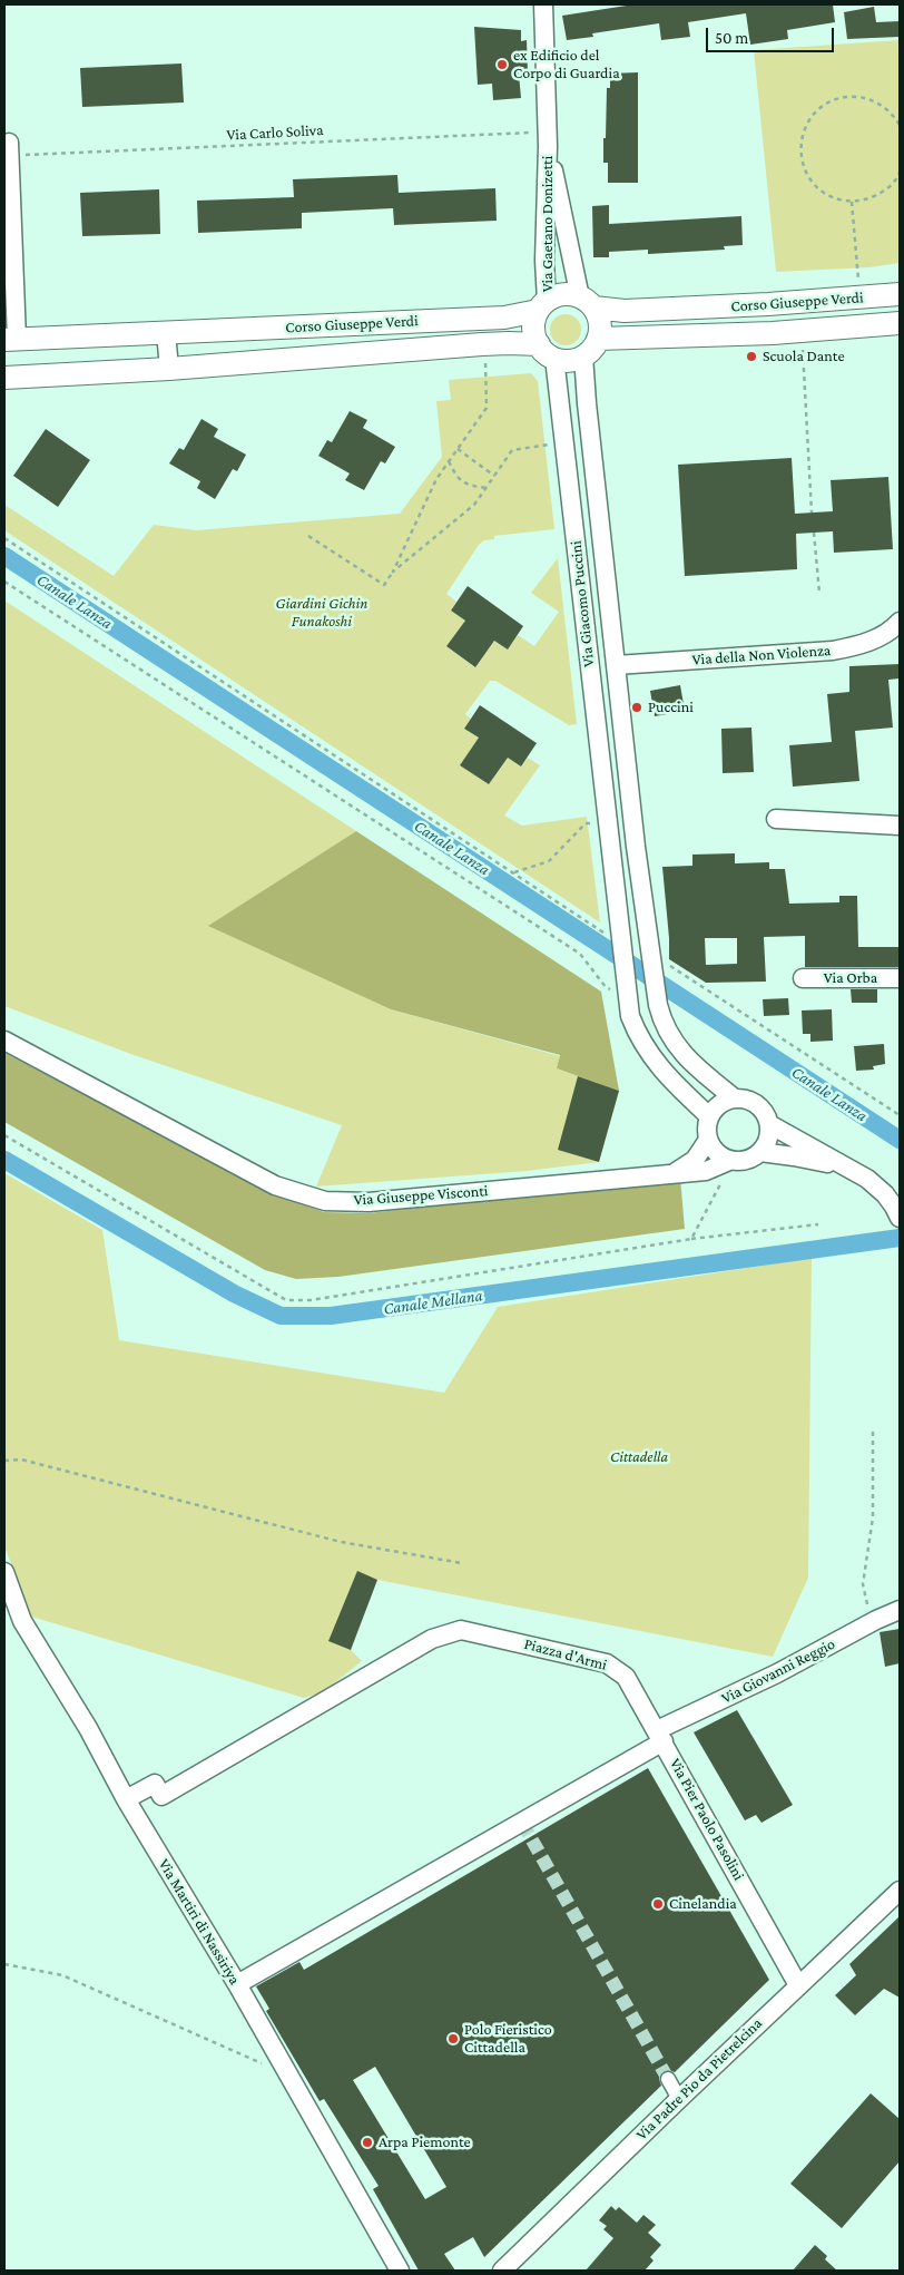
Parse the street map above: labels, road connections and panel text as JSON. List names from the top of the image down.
{
  "streets": {
    "street": [
      "Via Gaetano Donizetti",
      "Corso Giuseppe Verdi",
      "Via Giacomo Puccini",
      "Via della Non Violenza",
      "Via Orba",
      "Via Giuseppe Visconti",
      "Piazza d'Armi",
      "Via Giovanni Reggio",
      "Via Pier Paolo Pasolini",
      "Via Martiri di Nassiriya",
      "Via Padre Pio da Pietrelcina"
    ],
    "path": ["Via Carlo Soliva"]
  },
  "crossings": [
    ["Via Carlo Soliva", "Via Gaetano Donizetti"],
    ["Via Gaetano Donizetti", "Corso Giuseppe Verdi"],
    ["Via Gaetano Donizetti", "Via Giacomo Puccini"],
    ["Corso Giuseppe Verdi", "Via Giacomo Puccini"],
    ["Via Giacomo Puccini", "Via della Non Violenza"],
    ["Via Giacomo Puccini", "Via Giuseppe Visconti"],
    ["Piazza d'Armi", "Via Giovanni Reggio"],
    ["Piazza d'Armi", "Via Pier Paolo Pasolini"],
    ["Piazza d'Armi", "Via Martiri di Nassiriya"],
    ["Via Giovanni Reggio", "Via Pier Paolo Pasolini"],
    ["Via Pier Paolo Pasolini", "Via Padre Pio da Pietrelcina"]
  ],
  "water": ["Canale Lanza", "Canale Mellana"],
  "parks": ["Giardini Gichin Funakoshi", "Cittadella"],
  "places": [
    "ex Edificio del Corpo di Guardia",
    "Scuola Dante",
    "Puccini",
    "Cinelandia",
    "Polo Fieristico Cittadella",
    "Arpa Piemonte"
  ],
  "scale_bar": "50 m"
}
